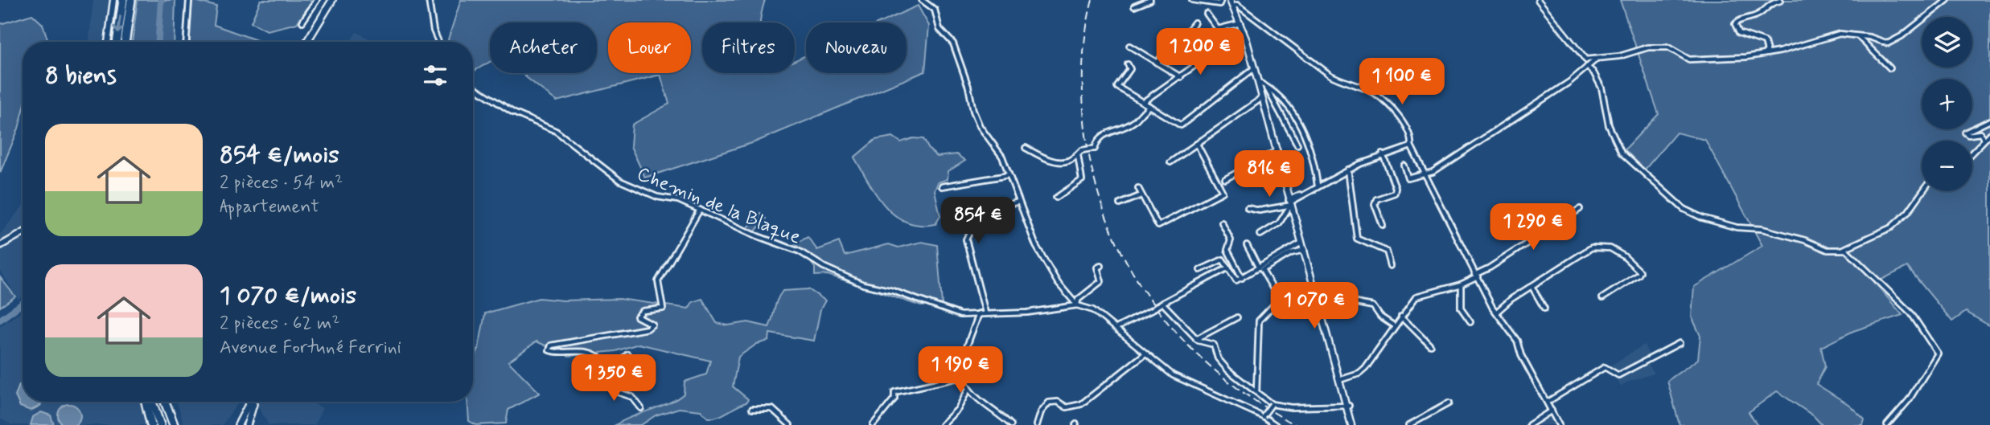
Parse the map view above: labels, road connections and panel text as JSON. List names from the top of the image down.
{
  "streets": {
    "street": ["Chemin de la Blaque"]
  },
  "page": {
    "map_buttons": ["+", "−"],
    "chip": [
      "Acheter",
      "Louer",
      "Filtres",
      "Nouveau"
    ],
    "price": [
      "1 200 €",
      "1 100 €",
      "816 €",
      "854 €",
      "1 290 €",
      "1 070 €",
      "1 190 €",
      "1 350 €"
    ],
    "heading": "8 biens",
    "list": [
      {
        "name": "854 €/mois",
        "note": "2 pièces · 54 m² · Appartement"
      },
      {
        "name": "1 070 €/mois",
        "note": "2 pièces · 62 m² · Avenue Fortuné Ferrini"
      }
    ]
  }
}
